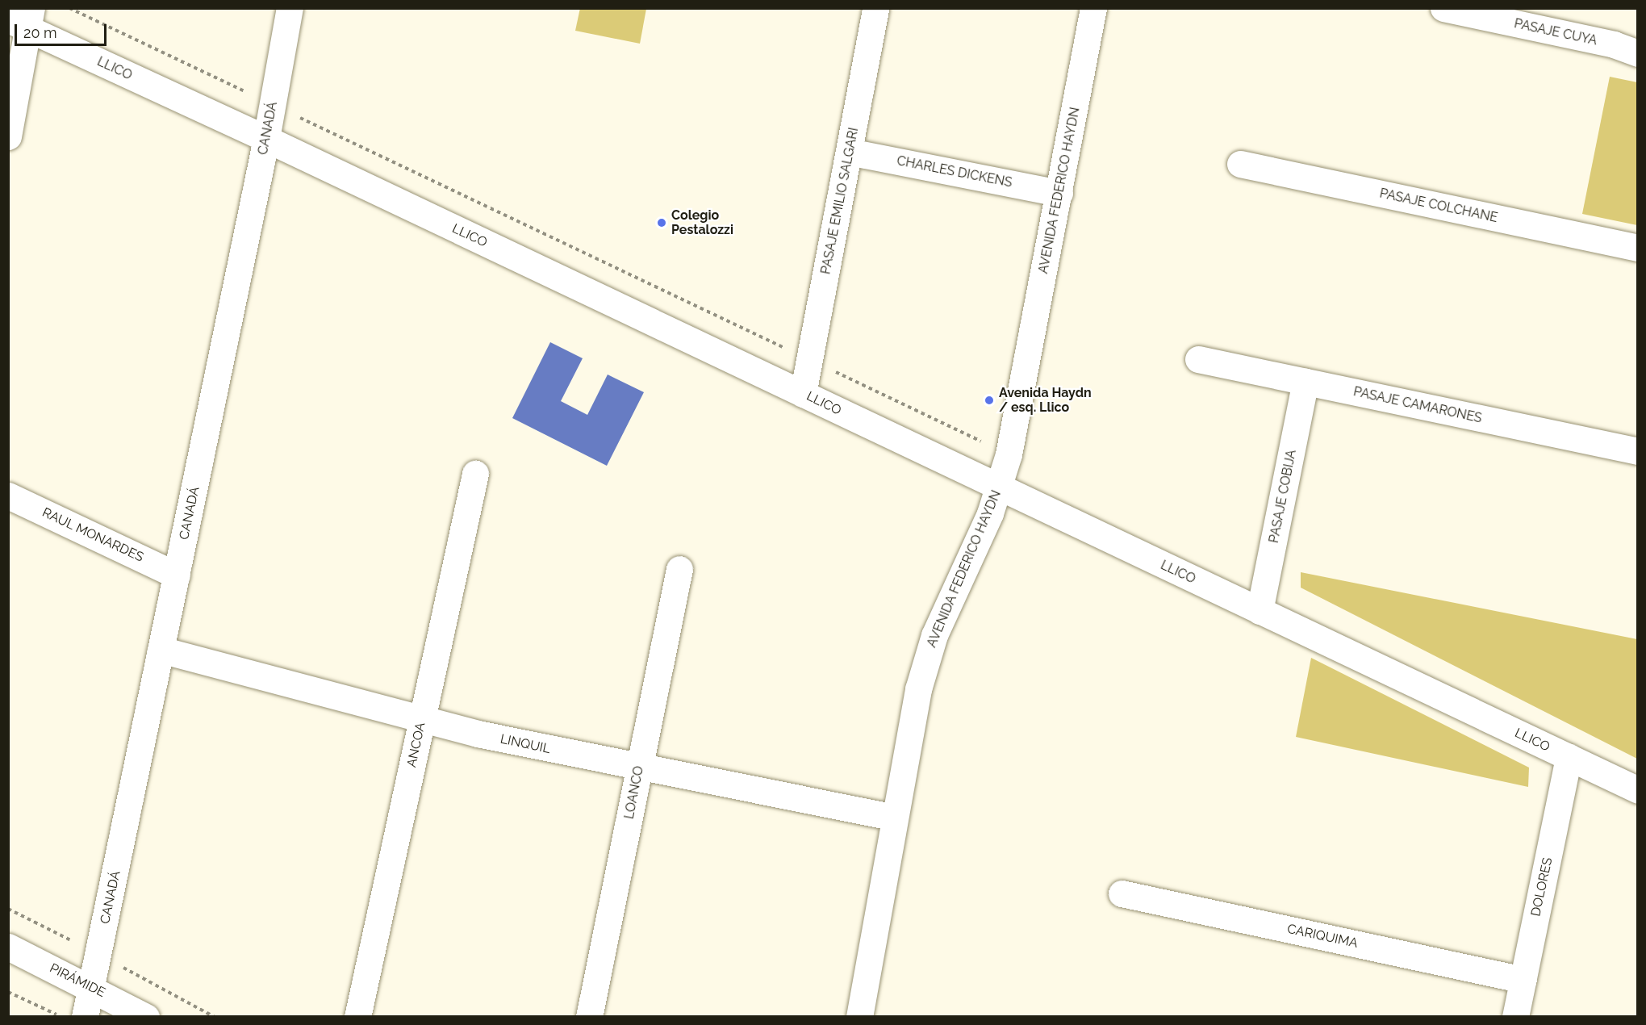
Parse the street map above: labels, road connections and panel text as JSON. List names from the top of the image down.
{
  "streets": {
    "street": [
      "PASAJE CUYA",
      "LLICO",
      "CANADÁ",
      "CHARLES DICKENS",
      "AVENIDA FEDERICO HAYDN",
      "PASAJE EMILIO SALGARI",
      "PASAJE COLCHANE",
      "PASAJE CAMARONES",
      "PASAJE COBIJA",
      "RAUL MONARDES",
      "LINQUIL",
      "ANCOA",
      "LOANCO",
      "DOLORES",
      "CARIQUIMA",
      "PIRÁMIDE"
    ]
  },
  "crossings": [
    ["LLICO", "CANADÁ"],
    ["LLICO", "AVENIDA FEDERICO HAYDN"],
    ["LLICO", "PASAJE EMILIO SALGARI"],
    ["LLICO", "PASAJE COBIJA"],
    ["LLICO", "DOLORES"],
    ["CANADÁ", "RAUL MONARDES"],
    ["CANADÁ", "LINQUIL"],
    ["CANADÁ", "PIRÁMIDE"],
    ["CHARLES DICKENS", "AVENIDA FEDERICO HAYDN"],
    ["CHARLES DICKENS", "PASAJE EMILIO SALGARI"],
    ["AVENIDA FEDERICO HAYDN", "LINQUIL"],
    ["PASAJE CAMARONES", "PASAJE COBIJA"],
    ["LINQUIL", "ANCOA"],
    ["LINQUIL", "LOANCO"],
    ["DOLORES", "CARIQUIMA"]
  ],
  "places": ["Colegio Pestalozzi", "Avenida Haydn / esq. Llico"],
  "scale_bar": "20 m"
}
